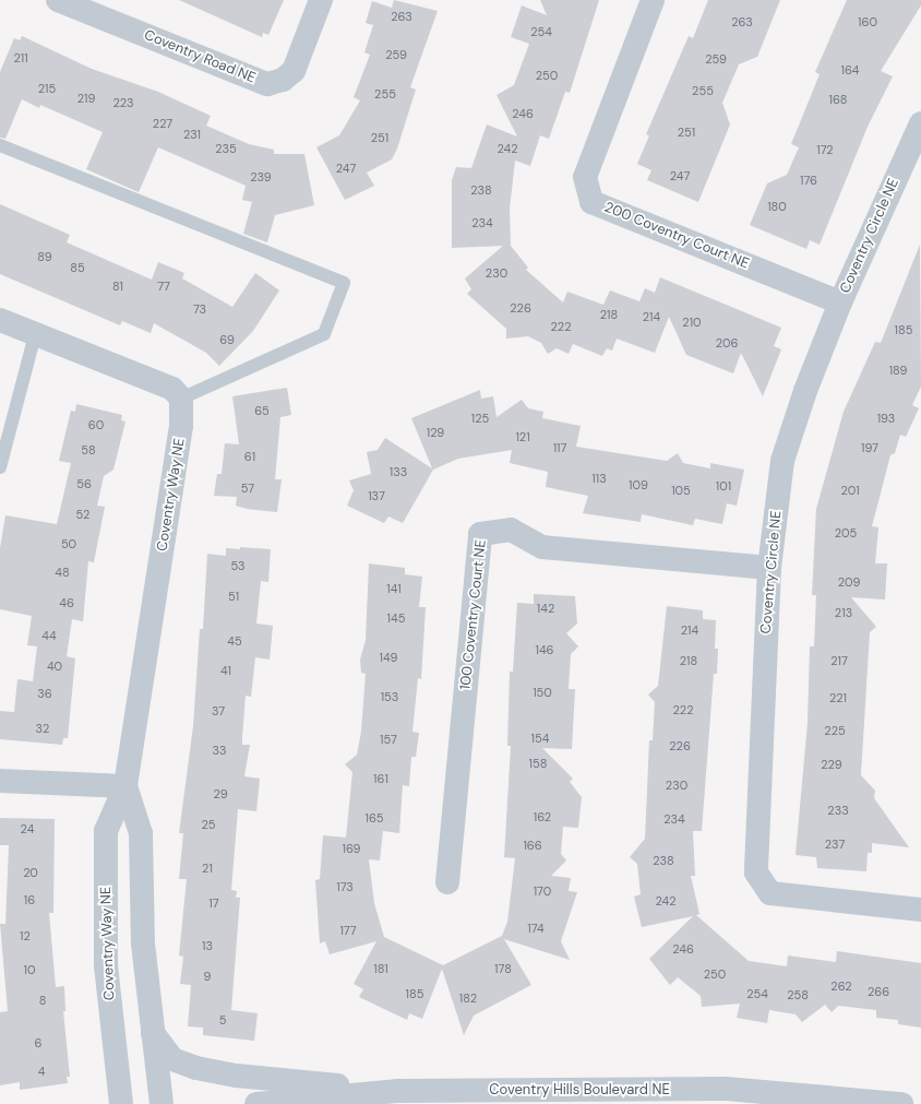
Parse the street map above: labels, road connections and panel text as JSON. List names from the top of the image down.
{
  "streets": {
    "street": [
      "Coventry Road NE",
      "200 Coventry Court NE",
      "Coventry Circle NE",
      "Coventry Way NE",
      "100 Coventry Court NE",
      "Coventry Hills Boulevard NE"
    ]
  },
  "crossings": [
    ["200 Coventry Court NE", "Coventry Circle NE"],
    ["Coventry Circle NE", "100 Coventry Court NE"]
  ],
  "house_numbers": [
    "263",
    "263",
    "160",
    "254",
    "259",
    "211",
    "259",
    "164",
    "250",
    "215",
    "255",
    "255",
    "219",
    "168",
    "223",
    "246",
    "227",
    "251",
    "231",
    "251",
    "235",
    "242",
    "172",
    "247",
    "247",
    "239",
    "176",
    "238",
    "180",
    "234",
    "89",
    "85",
    "230",
    "81",
    "77",
    "226",
    "73",
    "218",
    "214",
    "210",
    "222",
    "185",
    "69",
    "206",
    "189",
    "65",
    "125",
    "193",
    "60",
    "129",
    "121",
    "117",
    "197",
    "58",
    "61",
    "133",
    "113",
    "56",
    "109",
    "101",
    "57",
    "105",
    "201",
    "137",
    "52",
    "205",
    "50",
    "53",
    "48",
    "209",
    "141",
    "51",
    "46",
    "142",
    "213",
    "145",
    "214",
    "44",
    "45",
    "146",
    "149",
    "218",
    "217",
    "40",
    "41",
    "150",
    "36",
    "153",
    "221",
    "222",
    "37",
    "32",
    "225",
    "154",
    "157",
    "226",
    "33",
    "158",
    "229",
    "161",
    "230",
    "29",
    "233",
    "162",
    "165",
    "234",
    "25",
    "24",
    "237",
    "166",
    "169",
    "238",
    "21",
    "20",
    "173",
    "170",
    "16",
    "242",
    "17",
    "174",
    "177",
    "12",
    "13",
    "246",
    "181",
    "178",
    "10",
    "250",
    "9",
    "262",
    "266",
    "185",
    "254",
    "258",
    "182",
    "8",
    "5",
    "6",
    "4"
  ]
}
